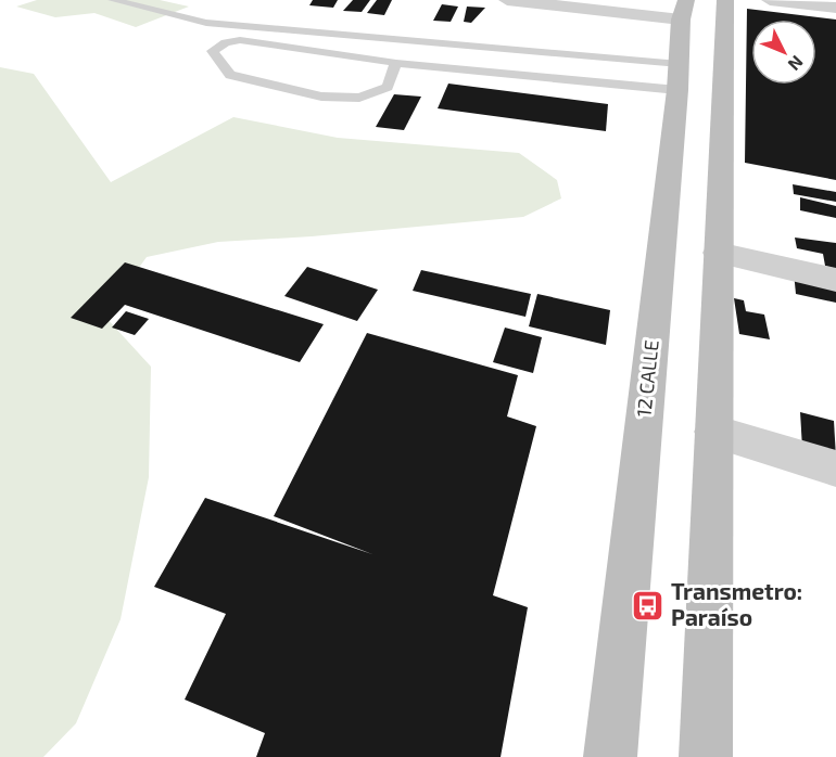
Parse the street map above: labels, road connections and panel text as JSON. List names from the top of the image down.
{
  "streets": {
    "main road": ["12 CALLE"]
  },
  "places": {
    "bus stop": ["Transmetro: Paraíso"]
  },
  "north": "bottom right"
}
